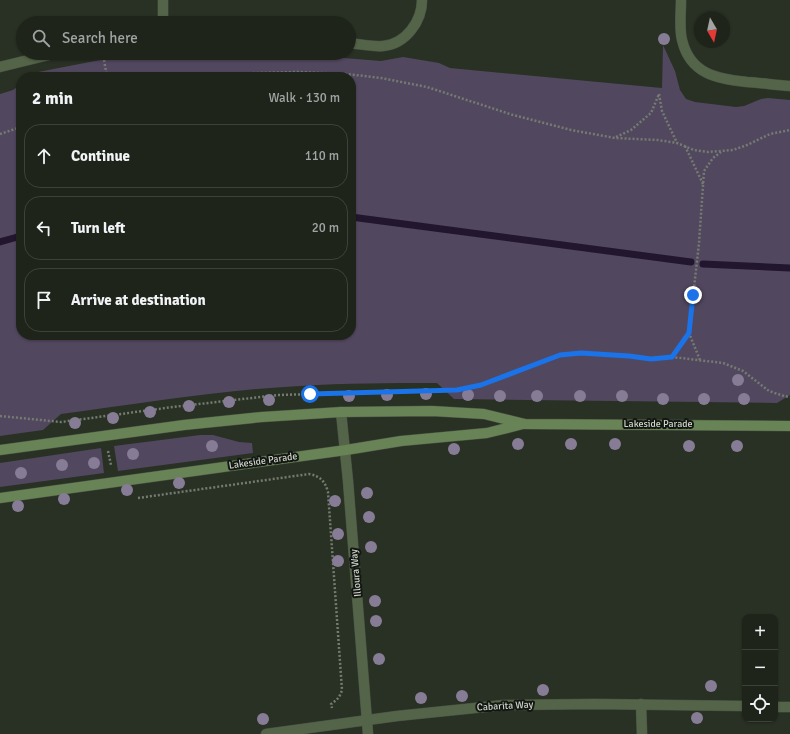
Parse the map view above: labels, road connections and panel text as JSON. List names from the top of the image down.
{
  "streets": {
    "street": ["Lakeside Parade", "Illoura Way", "Cabarita Way"]
  },
  "crossings": [
    ["Lakeside Parade", "Illoura Way"],
    ["Illoura Way", "Cabarita Way"]
  ],
  "north": "bottom",
  "page": {
    "search": "Search here",
    "heading": ["2 min", "Walk · 130 m"],
    "list": [
      ["Continue", "110 m"],
      ["Turn left", "20 m"],
      "Arrive at destination"
    ],
    "map_buttons": ["+", "−"]
  }
}
